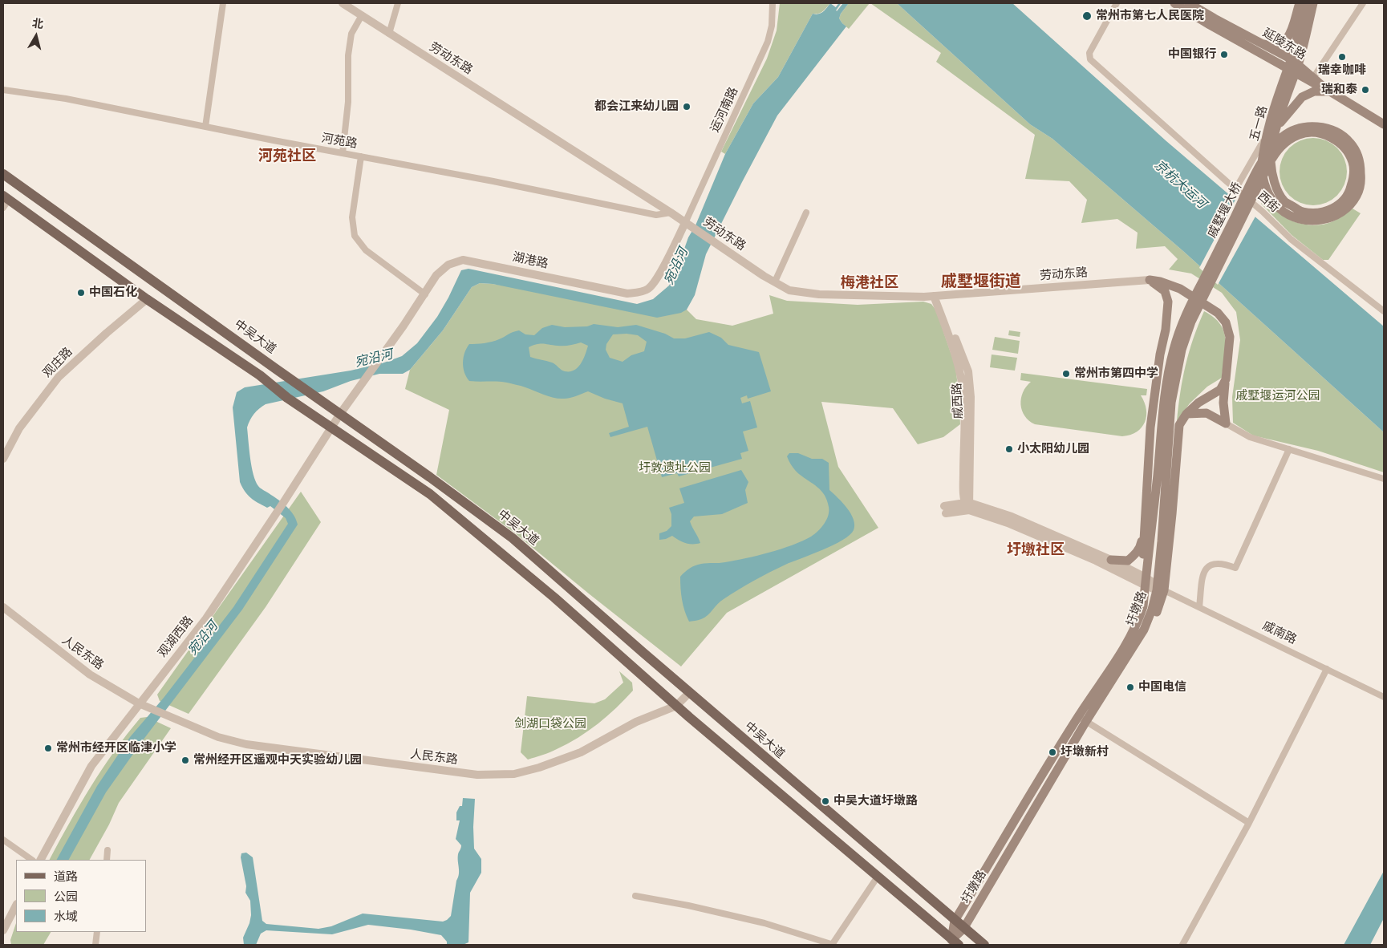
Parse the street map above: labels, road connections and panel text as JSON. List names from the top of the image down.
{
  "streets": {
    "main road": [
      "延陵东路",
      "五一路",
      "戚墅堰大桥",
      "中吴大道",
      "圩墩路"
    ],
    "street": [
      "劳动东路",
      "运河南路",
      "河苑路",
      "西街",
      "湖港路",
      "观庄路",
      "戚西路",
      "戚南路",
      "观湖西路",
      "人民东路"
    ]
  },
  "crossings": [
    ["延陵东路", "五一路"],
    ["劳动东路", "运河南路"],
    ["劳动东路", "河苑路"],
    ["劳动东路", "湖港路"],
    ["劳动东路", "戚西路"],
    ["运河南路", "湖港路"],
    ["五一路", "戚墅堰大桥"],
    ["戚墅堰大桥", "圩墩路"],
    ["湖港路", "中吴大道"],
    ["中吴大道", "圩墩路"],
    ["中吴大道", "人民东路"],
    ["戚西路", "戚南路"],
    ["圩墩路", "戚南路"],
    ["观湖西路", "人民东路"]
  ],
  "districts": [
    "河苑社区",
    "戚墅堰街道",
    "梅港社区",
    "圩墩社区"
  ],
  "water": ["京杭大运河", "宛沿河"],
  "parks": ["戚墅堰运河公园", "圩敦遗址公园", "剑湖口袋公园"],
  "places": [
    "常州市第七人民医院",
    "中国银行",
    "瑞幸咖啡",
    "瑞和泰",
    "都会江来幼儿园",
    "中国石化",
    "常州市第四中学",
    "小太阳幼儿园",
    "中国电信",
    "常州市经开区临津小学",
    "圩墩新村",
    "常州经开区遥观中天实验幼儿园",
    "中吴大道圩墩路"
  ],
  "legend": ["道路", "公园", "水域"],
  "north": "top"
}
